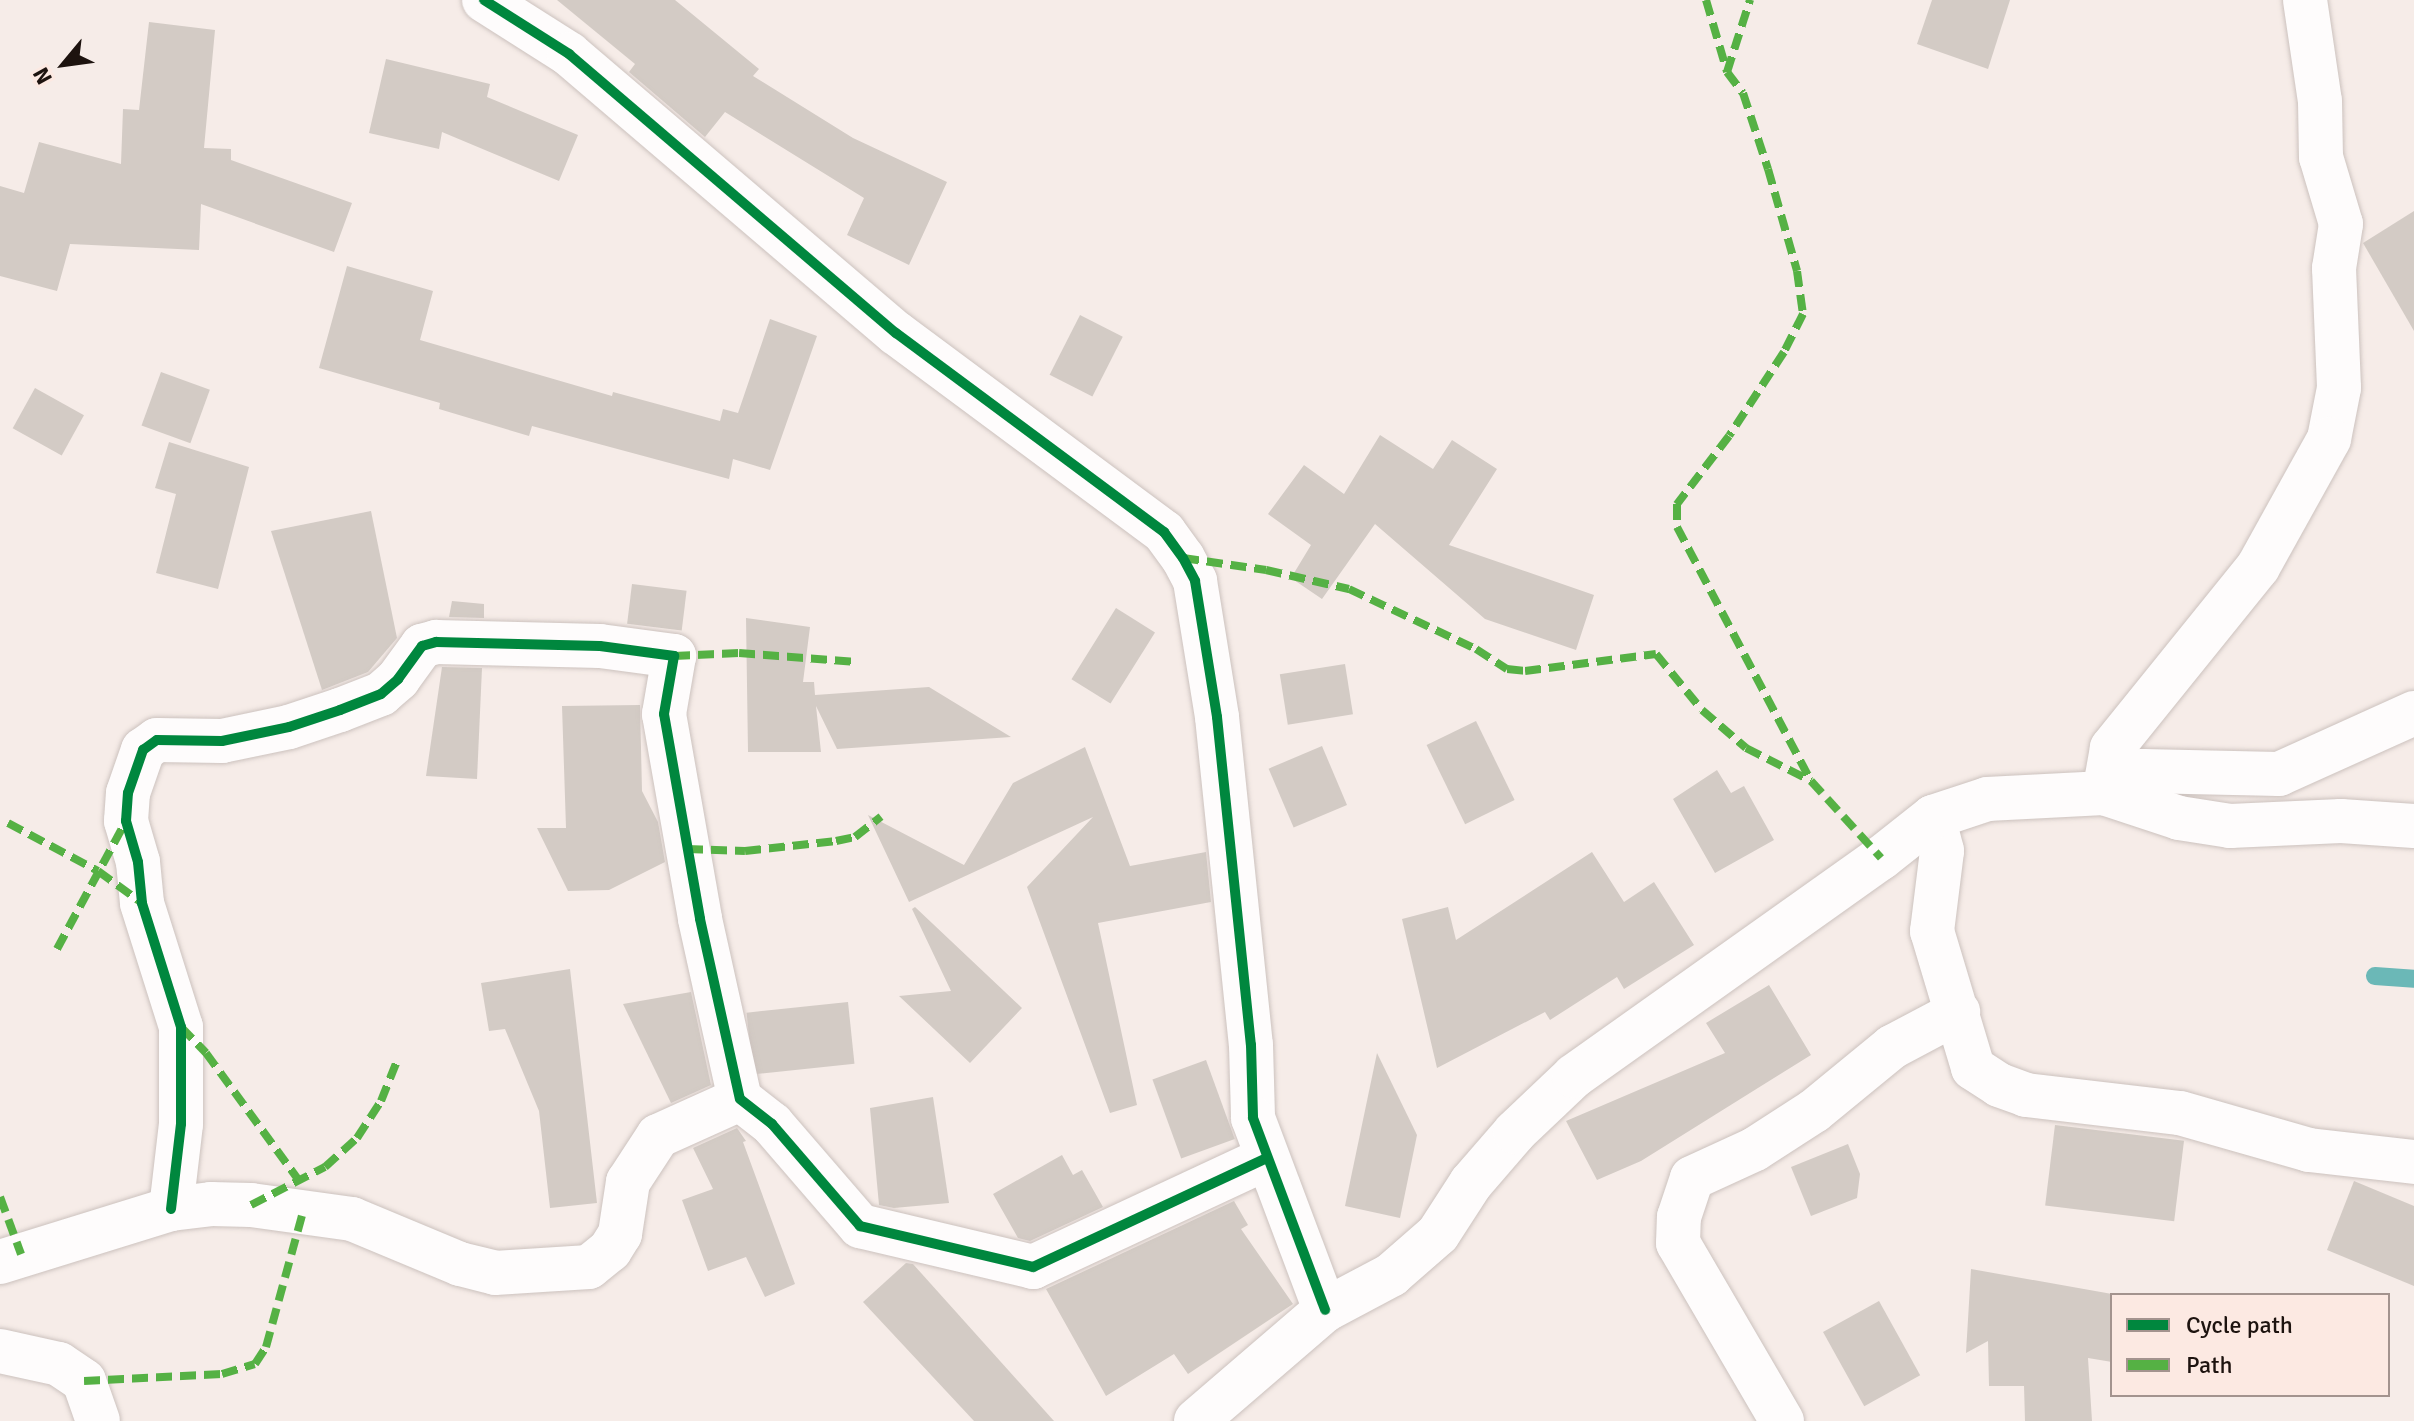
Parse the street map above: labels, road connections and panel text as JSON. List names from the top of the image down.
{
  "legend": ["Cycle path", "Path"],
  "north": "bottom left"
}
